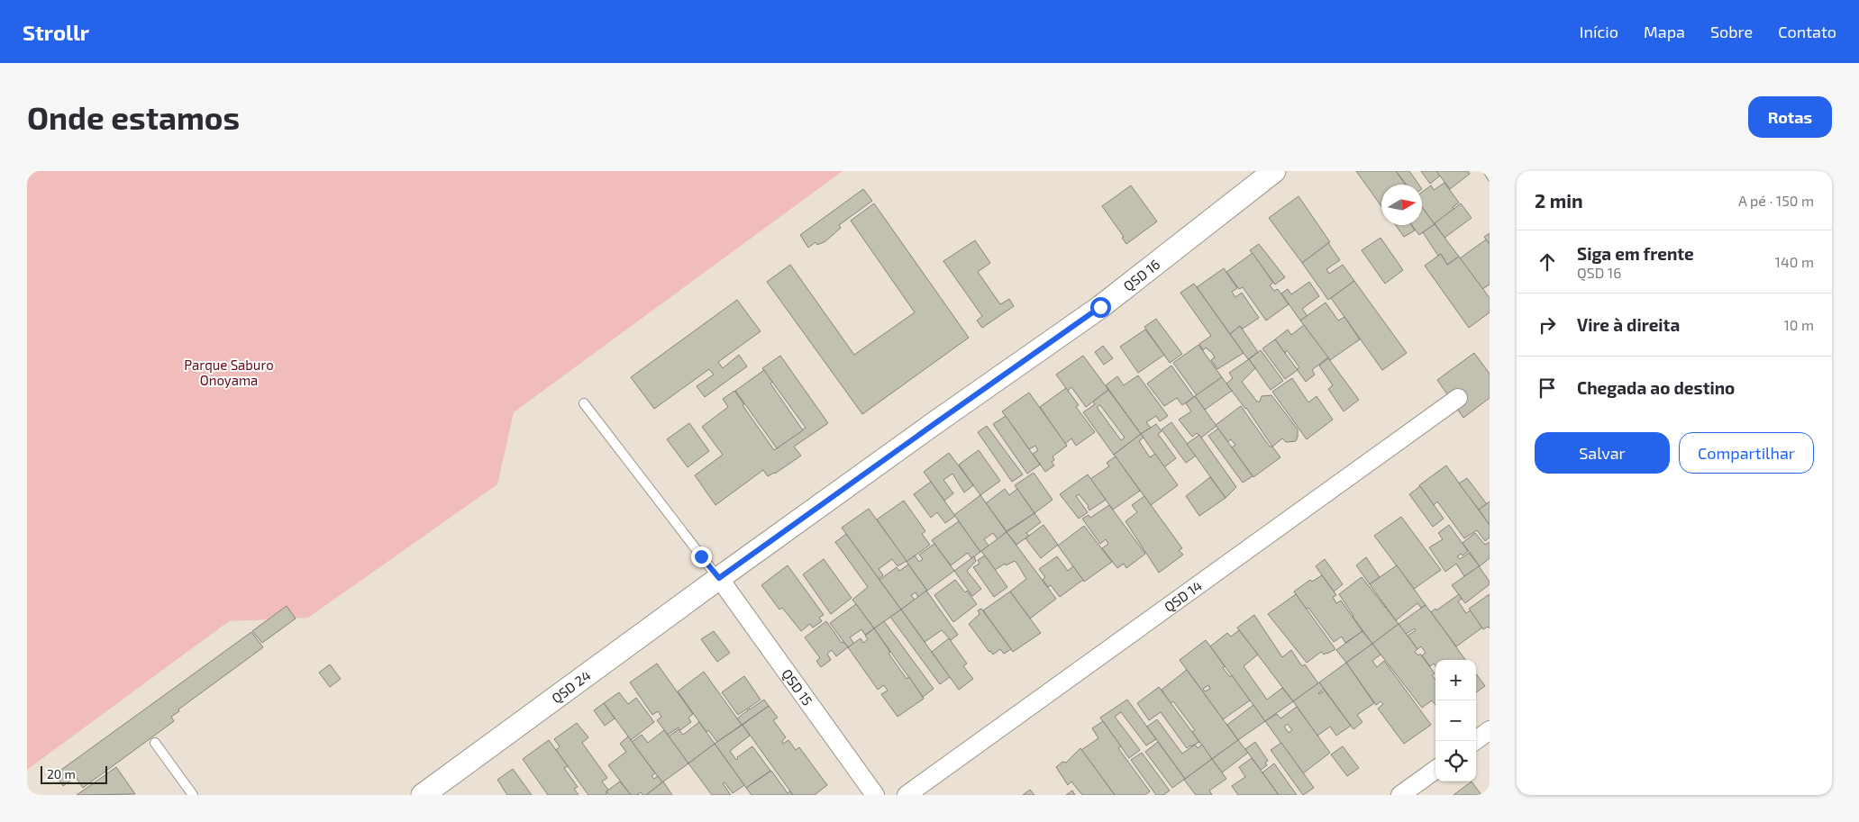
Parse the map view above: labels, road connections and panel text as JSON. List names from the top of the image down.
{
  "streets": {
    "street": [
      "QSD 16",
      "QSD 14",
      "QSD 24",
      "QSD 15"
    ]
  },
  "crossings": [
    ["QSD 16", "QSD 24"],
    ["QSD 16", "QSD 15"],
    ["QSD 24", "QSD 15"]
  ],
  "parks": ["Parque Saburo Onoyama"],
  "scale_bar": "20 m",
  "north": "right",
  "page": {
    "header": "Strollr",
    "nav": [
      "Início",
      "Mapa",
      "Sobre",
      "Contato"
    ],
    "buttons": [
      "Rotas",
      ["Salvar", "Compartilhar"]
    ],
    "title": "Onde estamos",
    "heading": ["2 min", "A pé · 150 m"],
    "list": [
      ["Siga em frente", "QSD 16", "140 m"],
      ["Vire à direita", "10 m"],
      "Chegada ao destino"
    ],
    "map_buttons": ["+", "−"],
    "scale": "20 m"
  }
}
